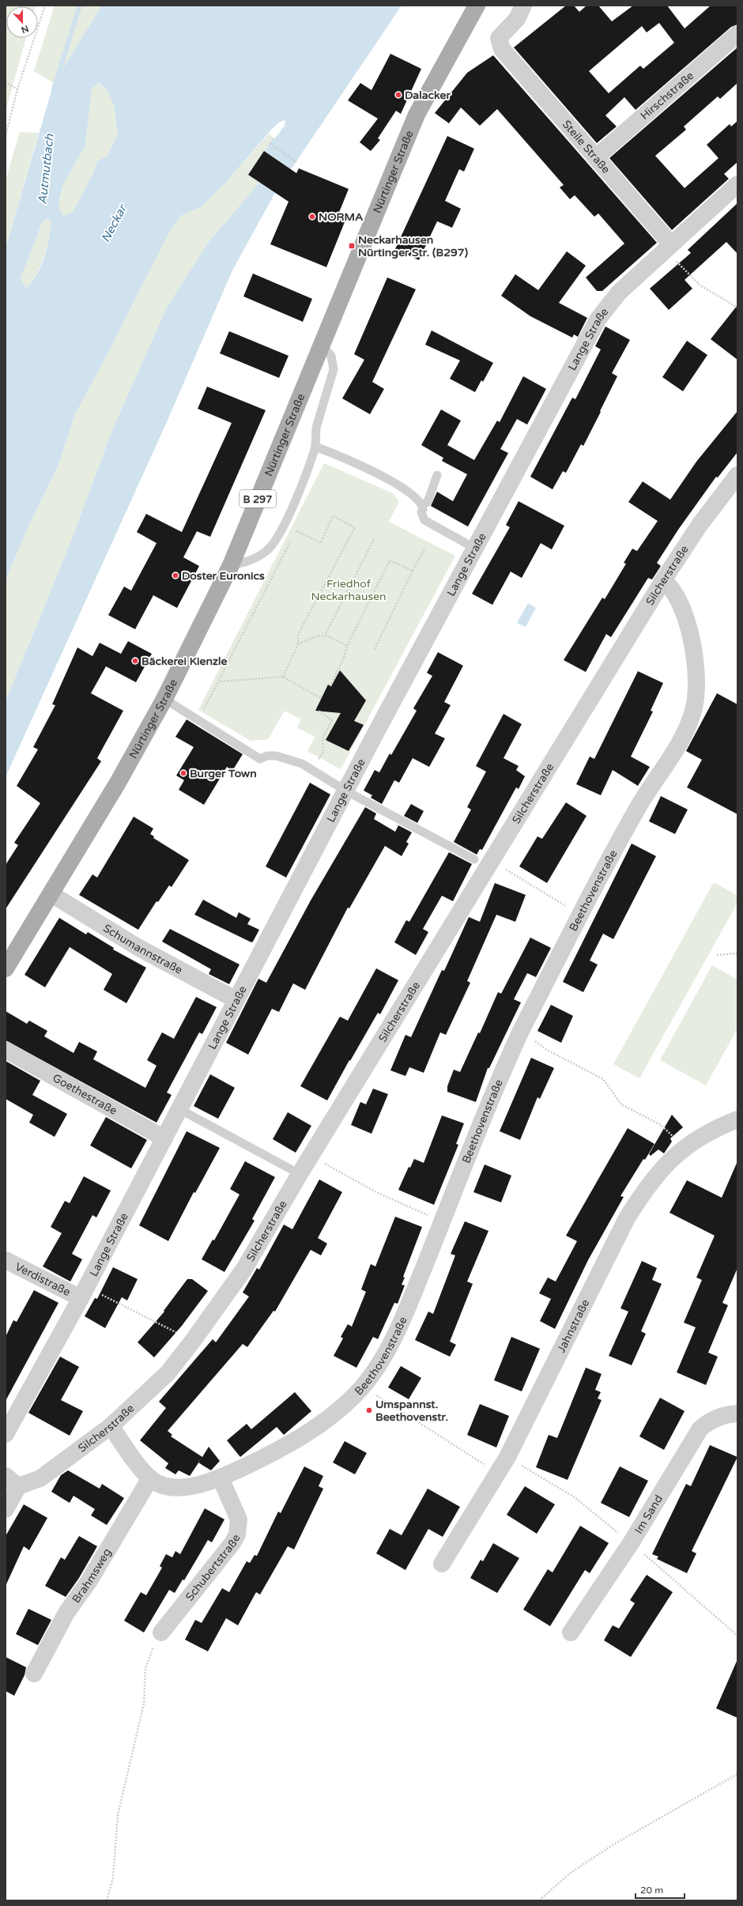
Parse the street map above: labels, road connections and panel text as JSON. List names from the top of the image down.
{
  "streets": {
    "main road": ["Nürtinger Straße", "B 297"],
    "street": [
      "Hirschstraße",
      "Steile Straße",
      "Lange Straße",
      "Silcherstraße",
      "Beethovenstraße",
      "Schumannstraße",
      "Goethestraße",
      "Verdistraße",
      "Jahnstraße",
      "Im Sand",
      "Schubertstraße",
      "Brahmsweg"
    ]
  },
  "crossings": [
    ["Hirschstraße", "Steile Straße"],
    ["Steile Straße", "Lange Straße"],
    ["Nürtinger Straße", "Schumannstraße"],
    ["Lange Straße", "Schumannstraße"],
    ["Lange Straße", "Goethestraße"],
    ["Lange Straße", "Verdistraße"],
    ["Silcherstraße", "Beethovenstraße"],
    ["Beethovenstraße", "Schubertstraße"],
    ["Beethovenstraße", "Brahmsweg"]
  ],
  "water": ["Autmutbach", "Neckar"],
  "parks": ["Friedhof Neckarhausen"],
  "places": {
    "other": [
      "Dalacker",
      "NORMA",
      "Doster Euronics",
      "Bäckerei Kienzle",
      "Burger Town",
      "Umspannst. Beethovenstr."
    ],
    "transit": ["Neckarhausen Nürtinger Str. (B297)"]
  },
  "scale_bar": "20 m",
  "north": "bottom"
}
